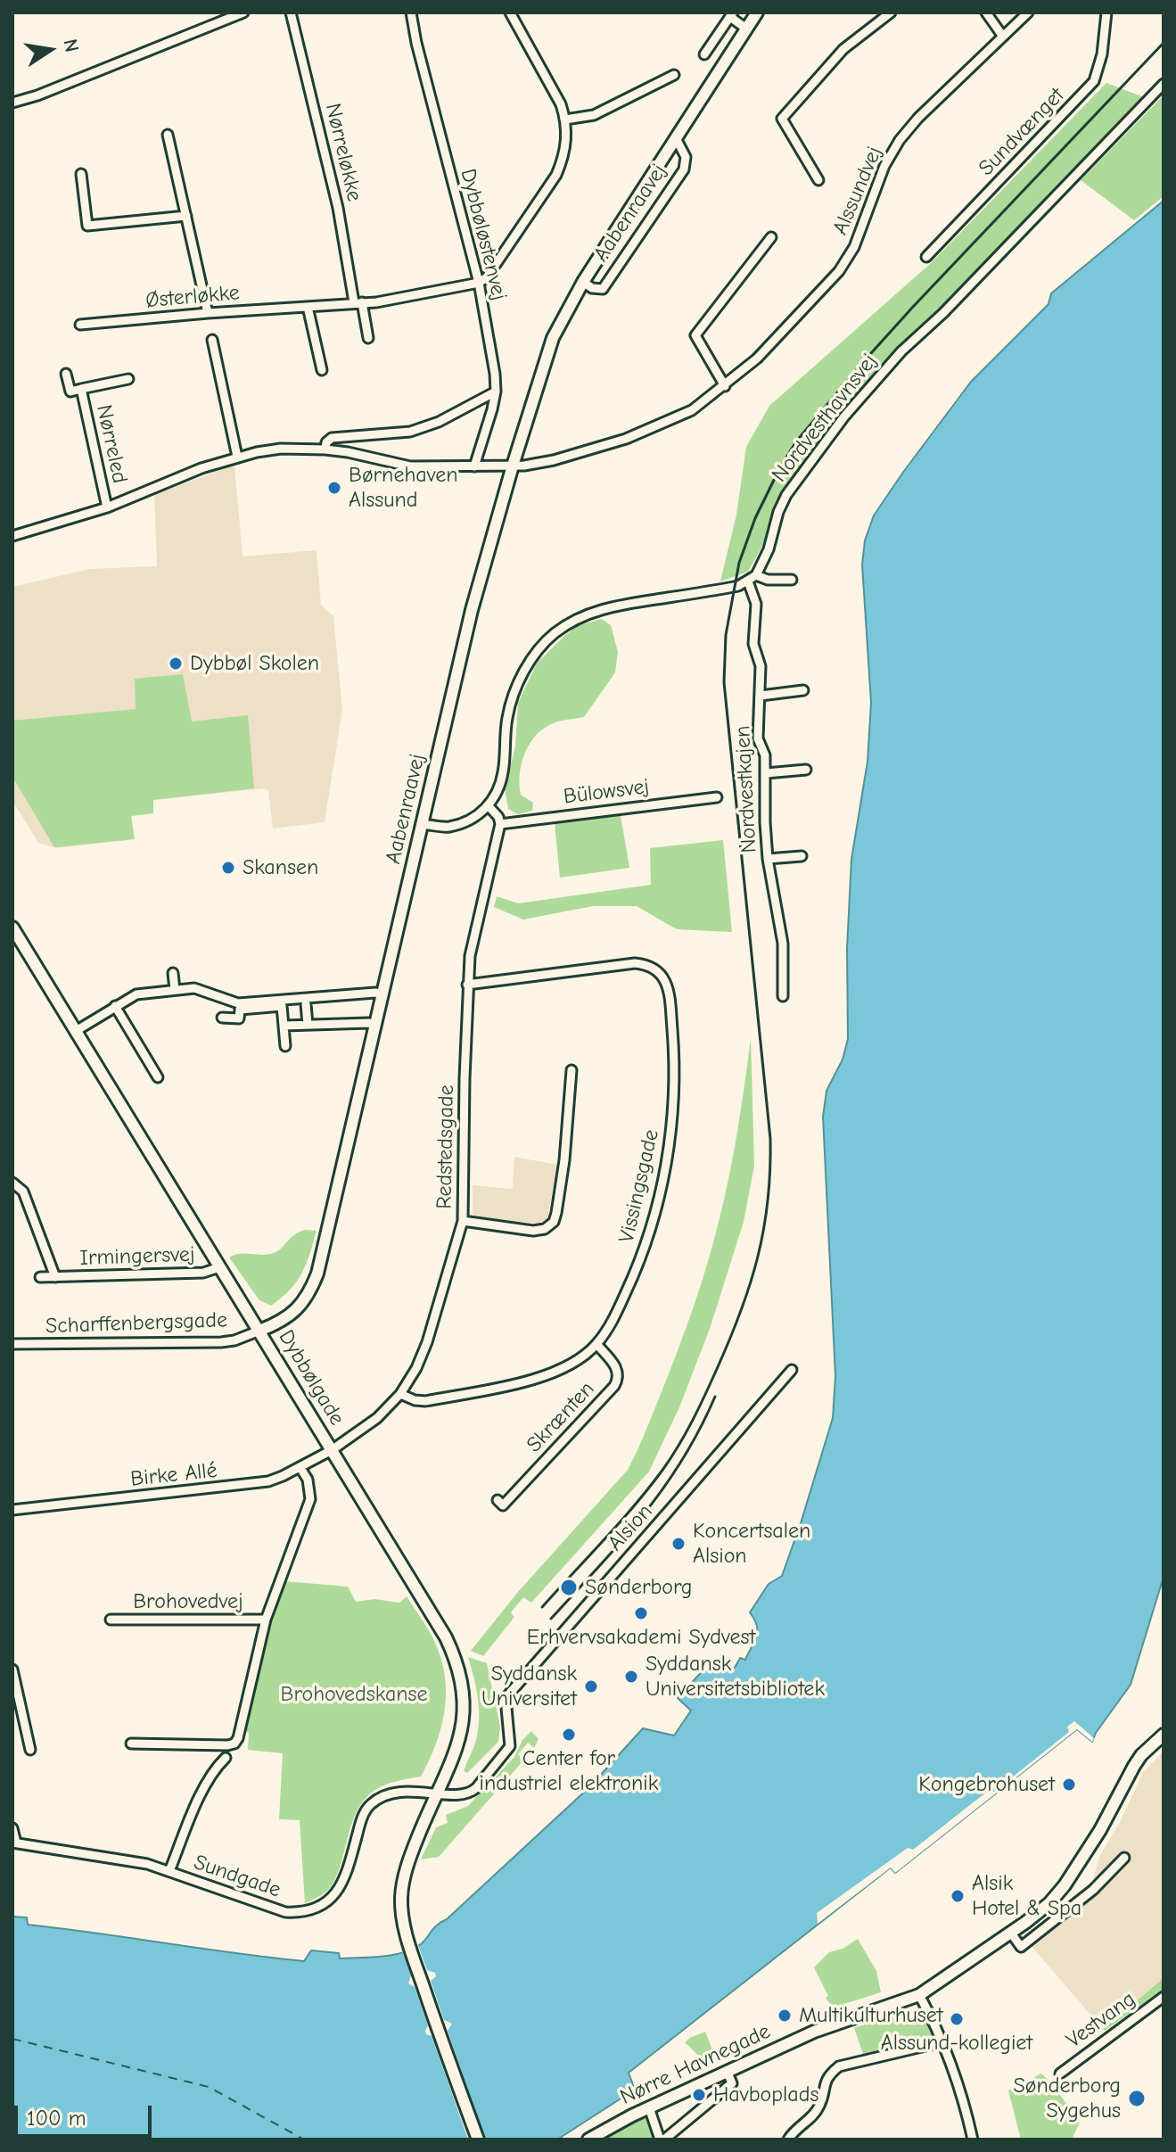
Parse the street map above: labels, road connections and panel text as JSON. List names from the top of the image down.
{
  "streets": {
    "street": [
      "Sundvænget",
      "Nørreløkke",
      "Alssundvej",
      "Aabenraavej",
      "Dybbøløstenvej",
      "Østerløkke",
      "Nordvesthavnsvej",
      "Nørreled",
      "Nordvestkajen",
      "Bülowsvej",
      "Redstedsgade",
      "Vissingsgade",
      "Irmingersvej",
      "Scharffenbergsgade",
      "Dybbølgade",
      "Skrænten",
      "Birke Allé",
      "Alsion",
      "Brohovedvej",
      "Sundgade",
      "Vestvang",
      "Nørre Havnegade"
    ]
  },
  "crossings": [
    ["Nørreløkke", "Østerløkke"],
    ["Alssundvej", "Aabenraavej"],
    ["Alssundvej", "Dybbøløstenvej"],
    ["Alssundvej", "Nørreled"],
    ["Aabenraavej", "Scharffenbergsgade"],
    ["Aabenraavej", "Dybbølgade"],
    ["Dybbøløstenvej", "Østerløkke"],
    ["Nordvesthavnsvej", "Nordvestkajen"],
    ["Bülowsvej", "Redstedsgade"],
    ["Redstedsgade", "Vissingsgade"],
    ["Redstedsgade", "Dybbølgade"],
    ["Redstedsgade", "Birke Allé"],
    ["Vissingsgade", "Skrænten"],
    ["Irmingersvej", "Dybbølgade"],
    ["Scharffenbergsgade", "Dybbølgade"],
    ["Dybbølgade", "Birke Allé"],
    ["Dybbølgade", "Alsion"],
    ["Dybbølgade", "Sundgade"],
    ["Birke Allé", "Brohovedvej"],
    ["Alsion", "Sundgade"]
  ],
  "parks": ["Brohovedskanse"],
  "places": [
    "Børnehaven Alssund",
    "Dybbøl Skolen",
    "Skansen",
    "Koncertsalen Alsion",
    "Sønderborg",
    "Erhvervsakademi Sydvest",
    "Syddansk Universitetsbibliotek",
    "Syddansk Universitet",
    "Center for industriel elektronik",
    "Kongebrohuset",
    "Alsik Hotel & Spa",
    "Multikulturhuset",
    "Alssund-kollegiet",
    "Havboplads",
    "Sønderborg Sygehus"
  ],
  "scale_bar": "100 m",
  "north": "right"
}
